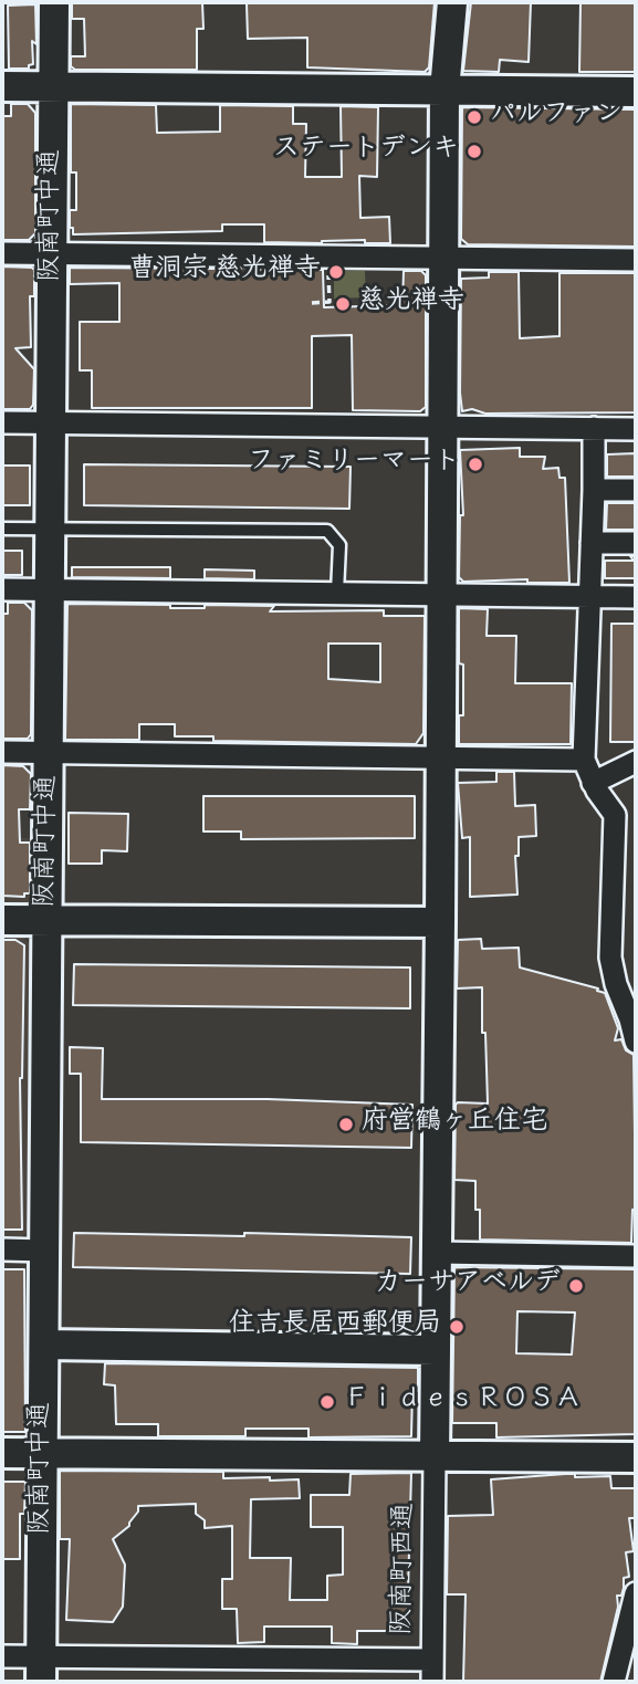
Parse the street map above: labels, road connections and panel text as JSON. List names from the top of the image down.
{
  "streets": {
    "street": ["阪南町中通", "阪南町西通"]
  },
  "places": [
    "パルファン",
    "ステートデンキ",
    "曹洞宗 慈光禅寺",
    "慈光禅寺",
    "ファミリーマート",
    "府営鶴ヶ丘住宅",
    "カーサアベルデ",
    "住吉長居西郵便局",
    "ＦｉｄｅｓＲＯＳＡ"
  ]
}
